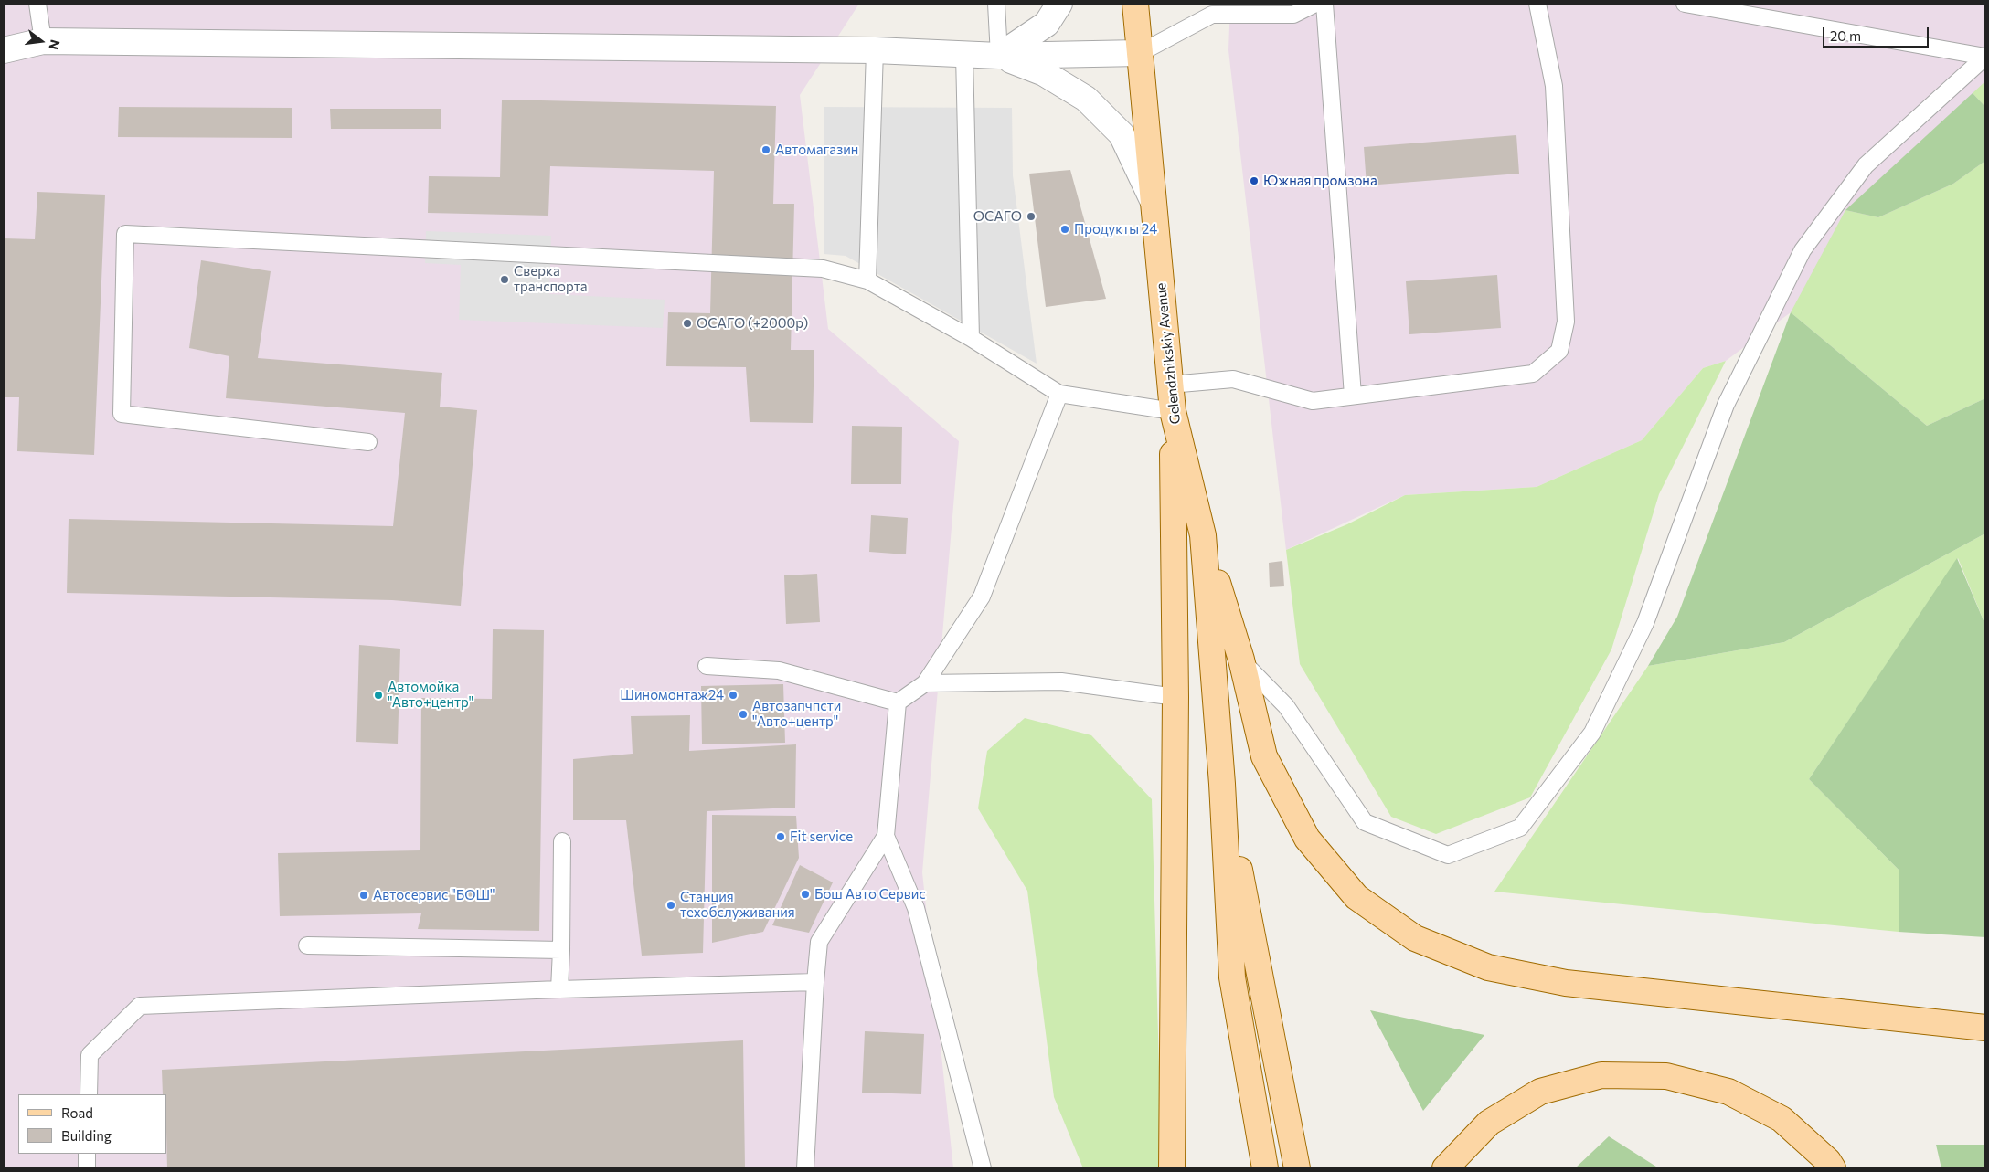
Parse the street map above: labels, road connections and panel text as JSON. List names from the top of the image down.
{
  "streets": {
    "main road": ["Gelendzhikskiy Avenue"]
  },
  "places": [
    "Автомагазин",
    "Южная промзона",
    "ОСАГО",
    "Продукты 24",
    "Сверка транспорта",
    "ОСАГО (+2000р)",
    "Автомойка \"Авто+центр\"",
    "Шиномонтаж24",
    "Автозапчпсти \"Авто+центр\"",
    "Fit service",
    "Бош Авто Сервис",
    "Автосервис \"БОШ\"",
    "Станция техобслуживания"
  ],
  "legend": ["Road", "Building"],
  "scale_bar": "20 m",
  "north": "right"
}
